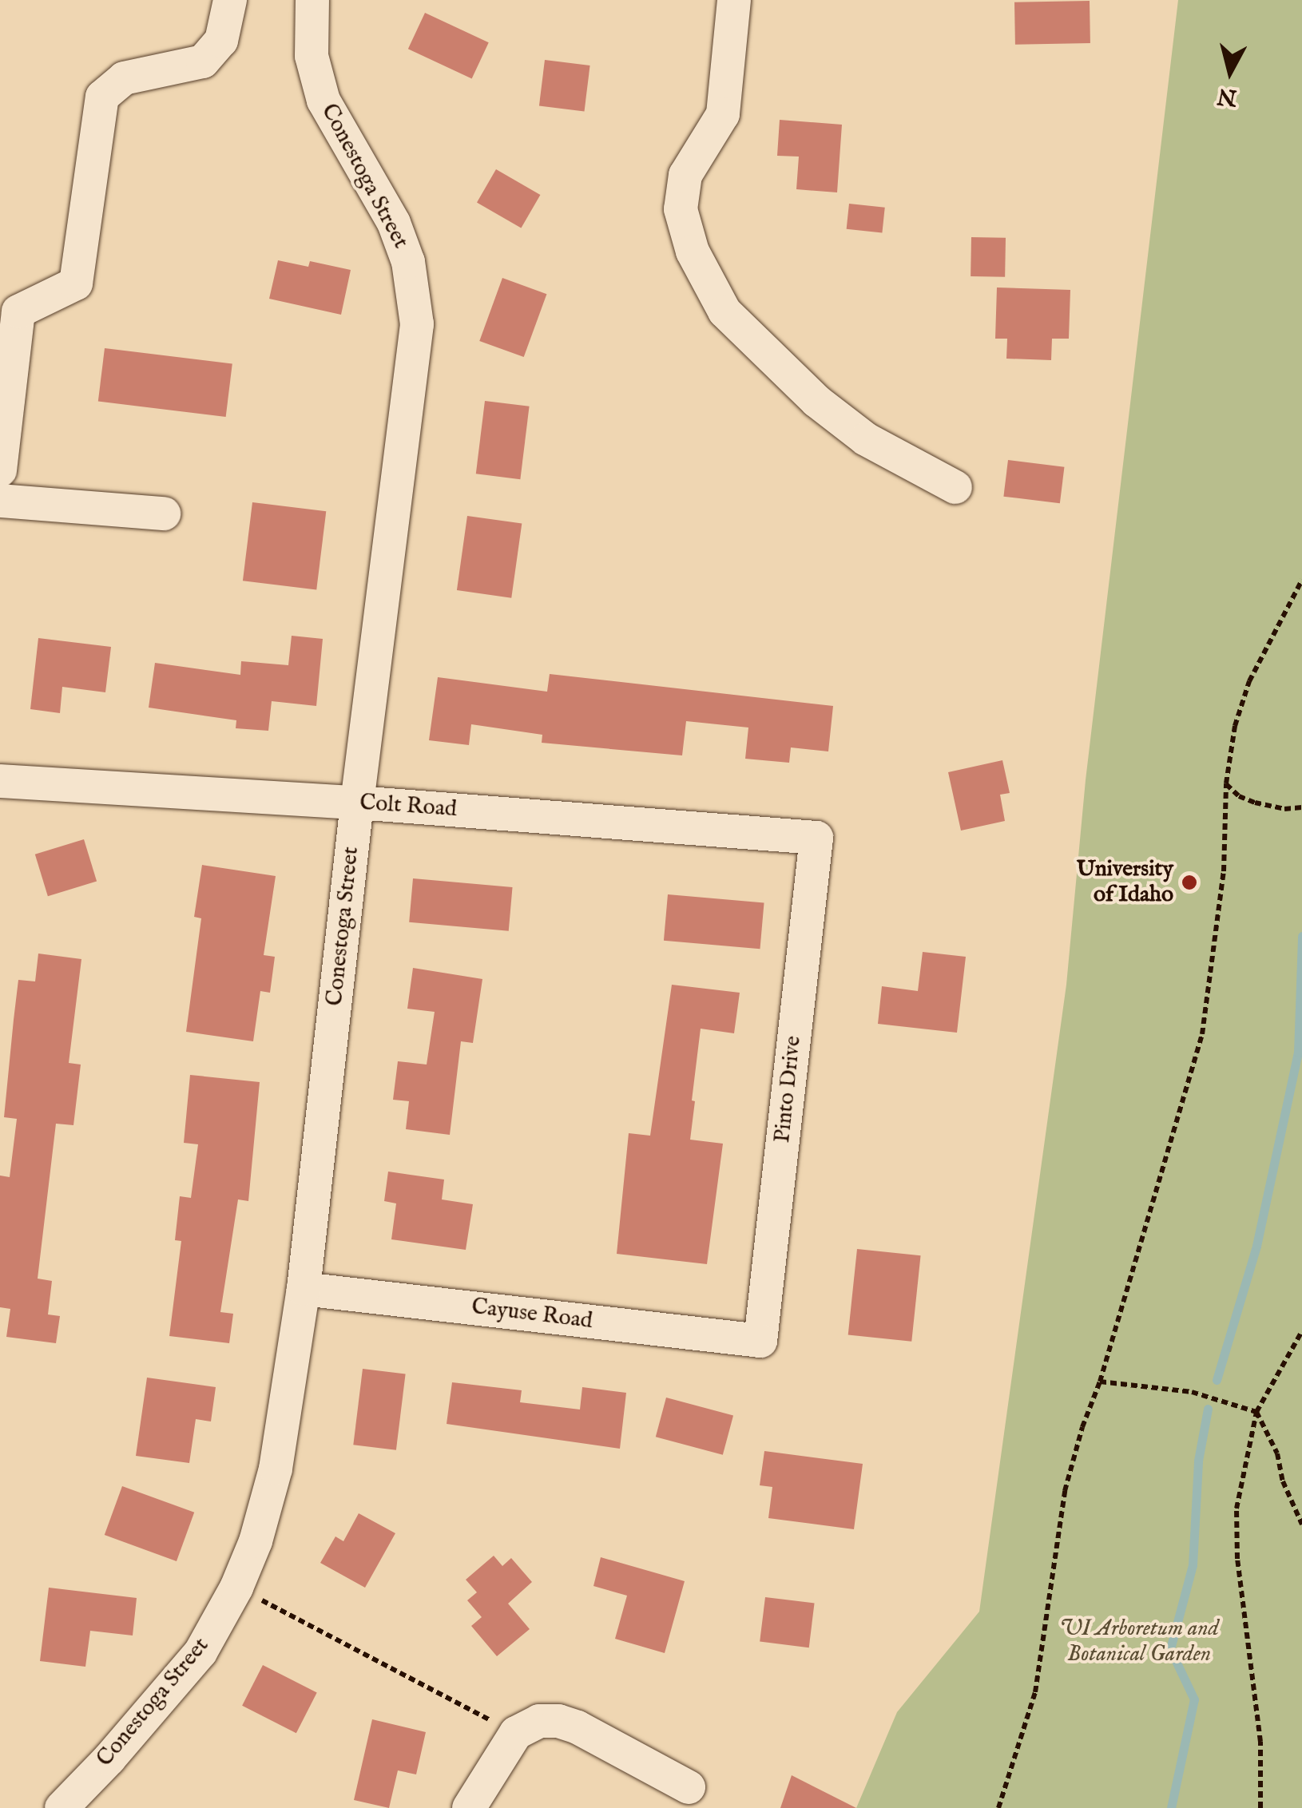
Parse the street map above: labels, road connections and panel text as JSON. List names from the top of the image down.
{
  "streets": {
    "street": [
      "Conestoga Street",
      "Colt Road",
      "Pinto Drive",
      "Cayuse Road"
    ]
  },
  "crossings": [
    ["Conestoga Street", "Colt Road"],
    ["Conestoga Street", "Cayuse Road"],
    ["Colt Road", "Pinto Drive"],
    ["Pinto Drive", "Cayuse Road"]
  ],
  "parks": ["UI Arboretum and Botanical Garden"],
  "places": ["University of Idaho"],
  "north": "bottom"
}
